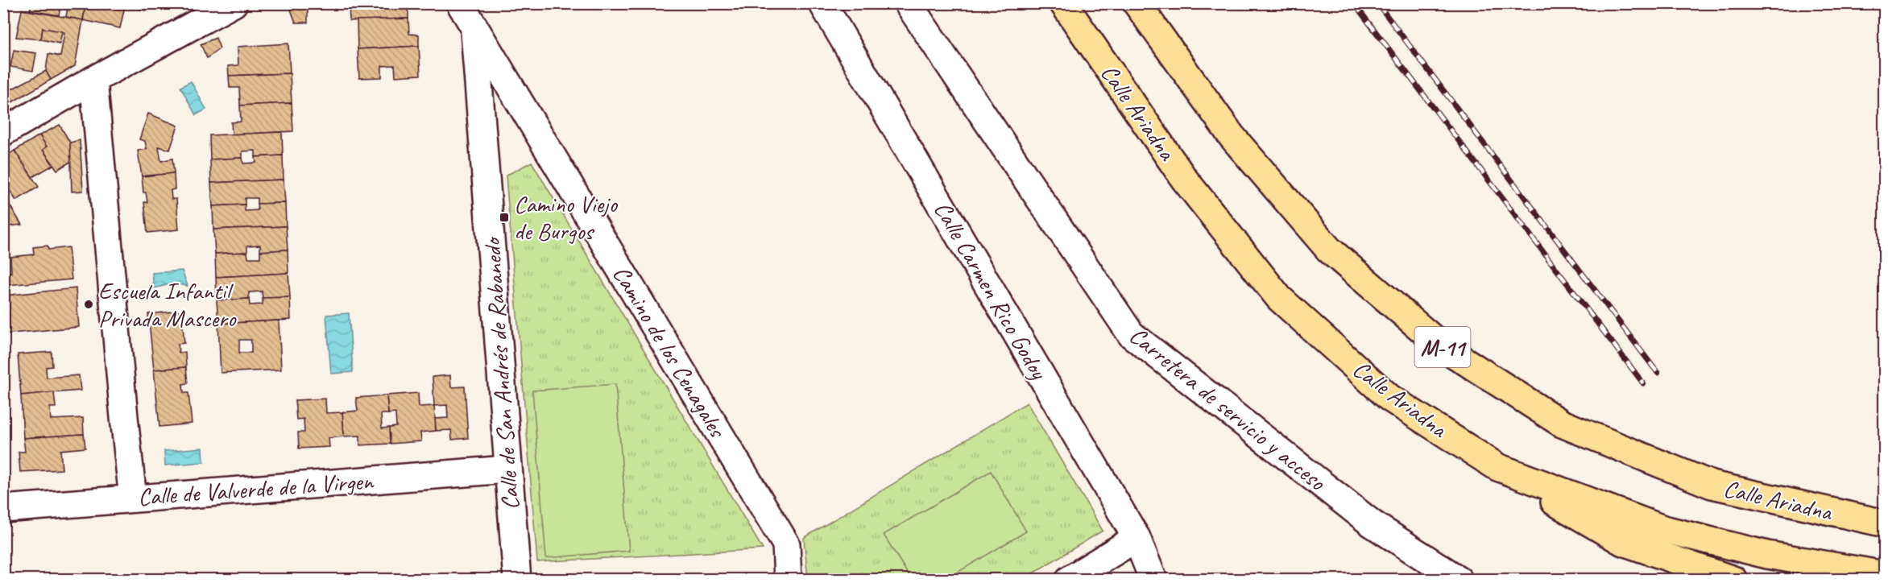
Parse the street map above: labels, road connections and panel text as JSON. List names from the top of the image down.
{
  "streets": {
    "highway": ["Calle Ariadna", "M-11"],
    "street": [
      "Calle Carmen Rico Godoy",
      "Camino de los Cenagales",
      "Calle de San Andrés de Rabanedo",
      "Carretera de servicio y acceso",
      "Calle de Valverde de la Virgen"
    ]
  },
  "crossings": [
    ["Camino de los Cenagales", "Calle de San Andrés de Rabanedo"],
    ["Calle de San Andrés de Rabanedo", "Calle de Valverde de la Virgen"]
  ],
  "places": {
    "transit": ["Camino Viejo de Burgos"],
    "other": ["Escuela Infantil Privada Mascero"]
  }
}
